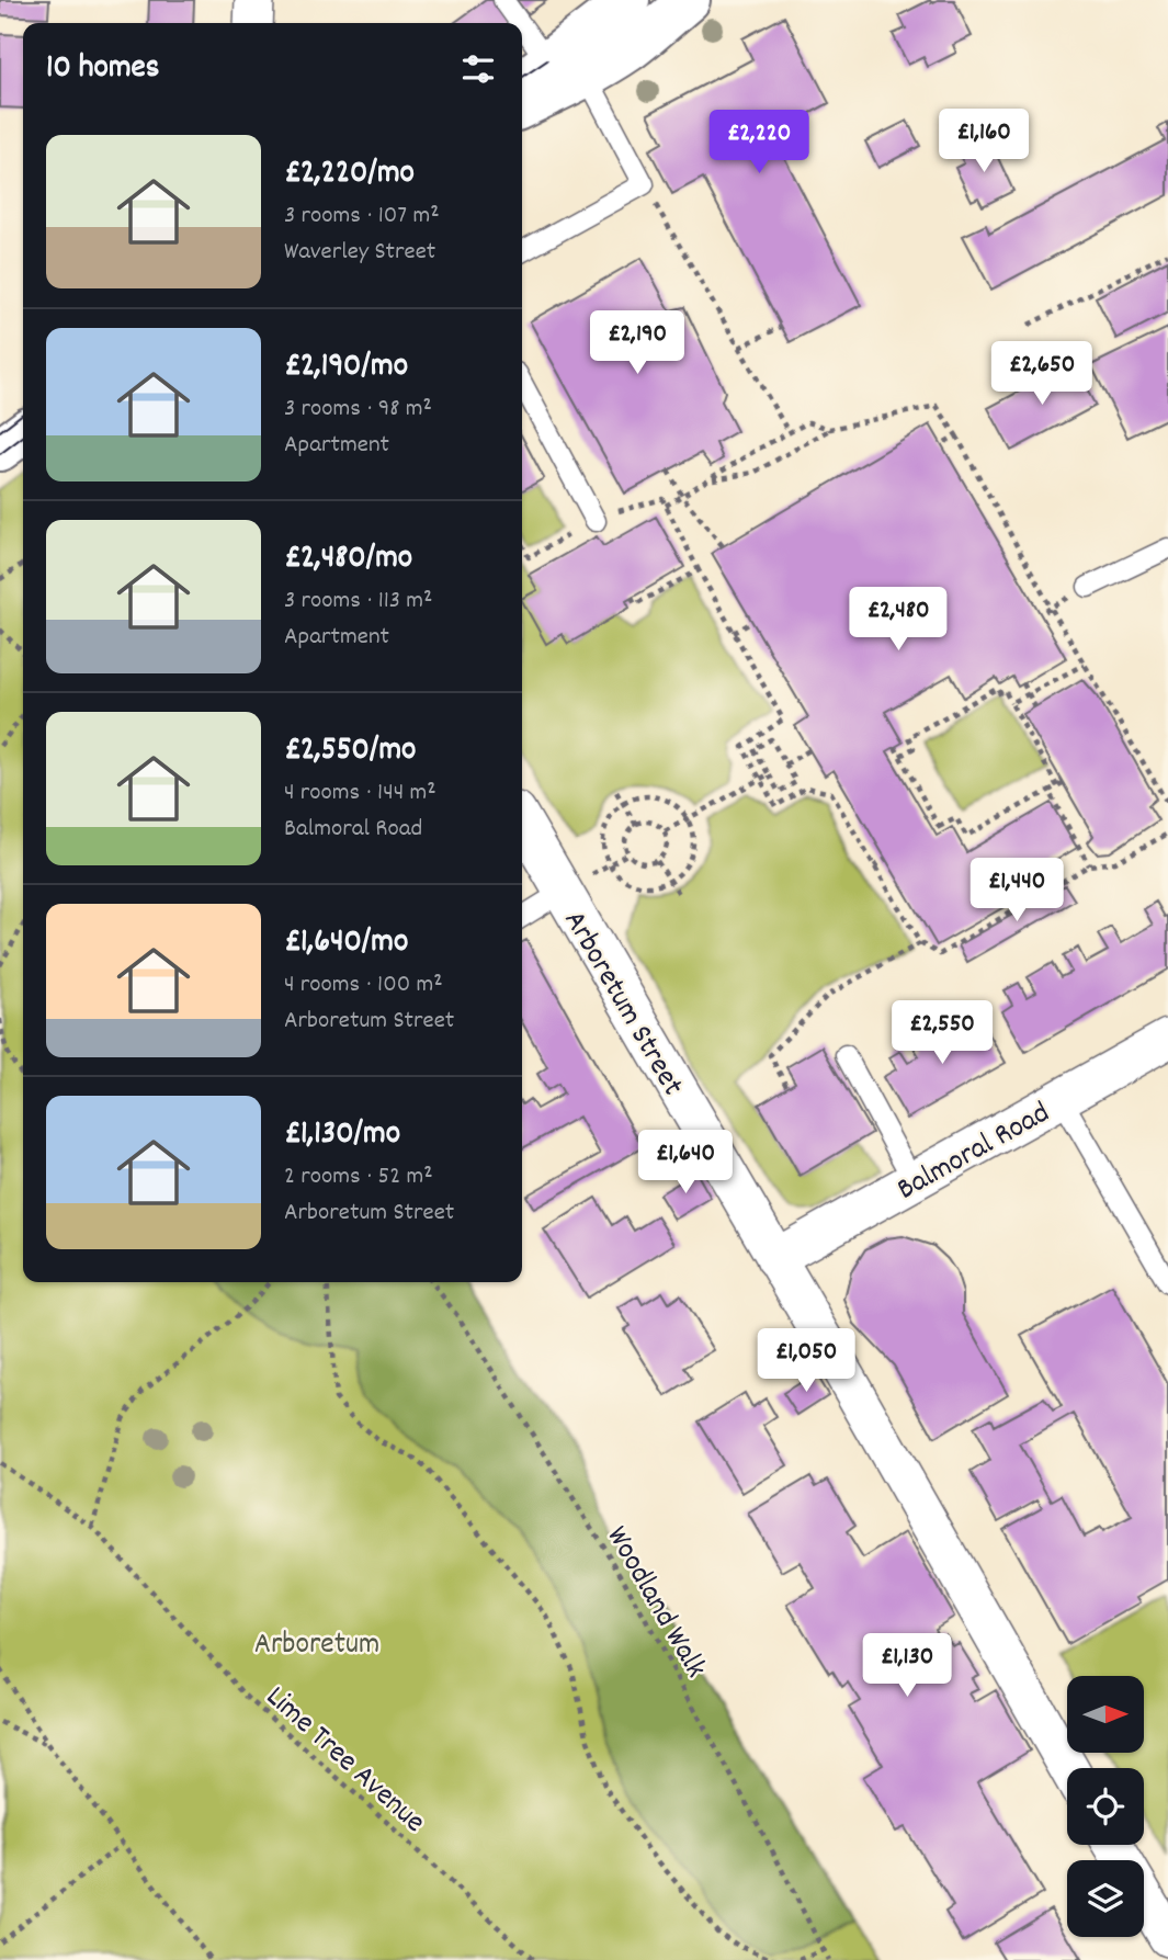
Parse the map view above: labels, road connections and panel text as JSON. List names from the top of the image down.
{
  "streets": {
    "street": ["Arboretum Street", "Balmoral Road"],
    "path": ["Woodland Walk", "Lime Tree Avenue"]
  },
  "crossings": [
    ["Arboretum Street", "Balmoral Road"]
  ],
  "parks": ["Arboretum"],
  "north": "right",
  "page": {
    "heading": "10 homes",
    "price": [
      "£1,160",
      "£2,220",
      "£2,190",
      "£2,650",
      "£2,480",
      "£1,440",
      "£2,550",
      "£1,640",
      "£1,050",
      "£1,130"
    ],
    "list": [
      {
        "name": "£2,220/mo",
        "note": "3 rooms · 107 m² · Waverley Street"
      },
      {
        "name": "£2,190/mo",
        "note": "3 rooms · 98 m² · Apartment"
      },
      {
        "name": "£2,480/mo",
        "note": "3 rooms · 113 m² · Apartment"
      },
      {
        "name": "£2,550/mo",
        "note": "4 rooms · 144 m² · Balmoral Road"
      },
      {
        "name": "£1,640/mo",
        "note": "4 rooms · 100 m² · Arboretum Street"
      },
      {
        "name": "£1,130/mo",
        "note": "2 rooms · 52 m² · Arboretum Street"
      }
    ]
  }
}
